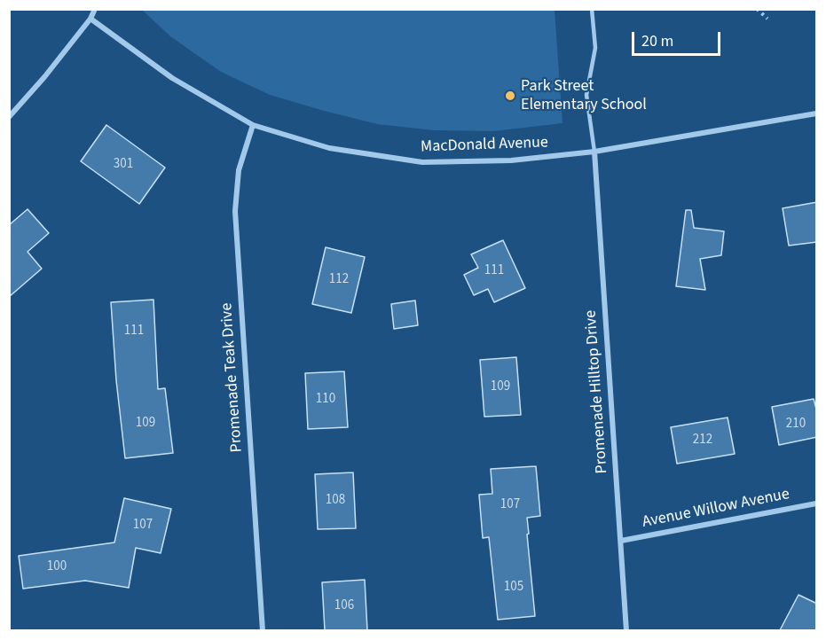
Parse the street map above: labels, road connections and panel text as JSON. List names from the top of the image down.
{
  "streets": {
    "street": [
      "MacDonald Avenue",
      "Promenade Teak Drive",
      "Promenade Hilltop Drive",
      "Avenue Willow Avenue"
    ]
  },
  "crossings": [
    ["MacDonald Avenue", "Promenade Teak Drive"],
    ["MacDonald Avenue", "Promenade Hilltop Drive"],
    ["Promenade Hilltop Drive", "Avenue Willow Avenue"]
  ],
  "places": ["Park Street Elementary School"],
  "house_numbers": [
    "301",
    "111",
    "112",
    "111",
    "109",
    "110",
    "109",
    "210",
    "212",
    "108",
    "107",
    "107",
    "100",
    "105",
    "106"
  ],
  "scale_bar": "20 m"
}
